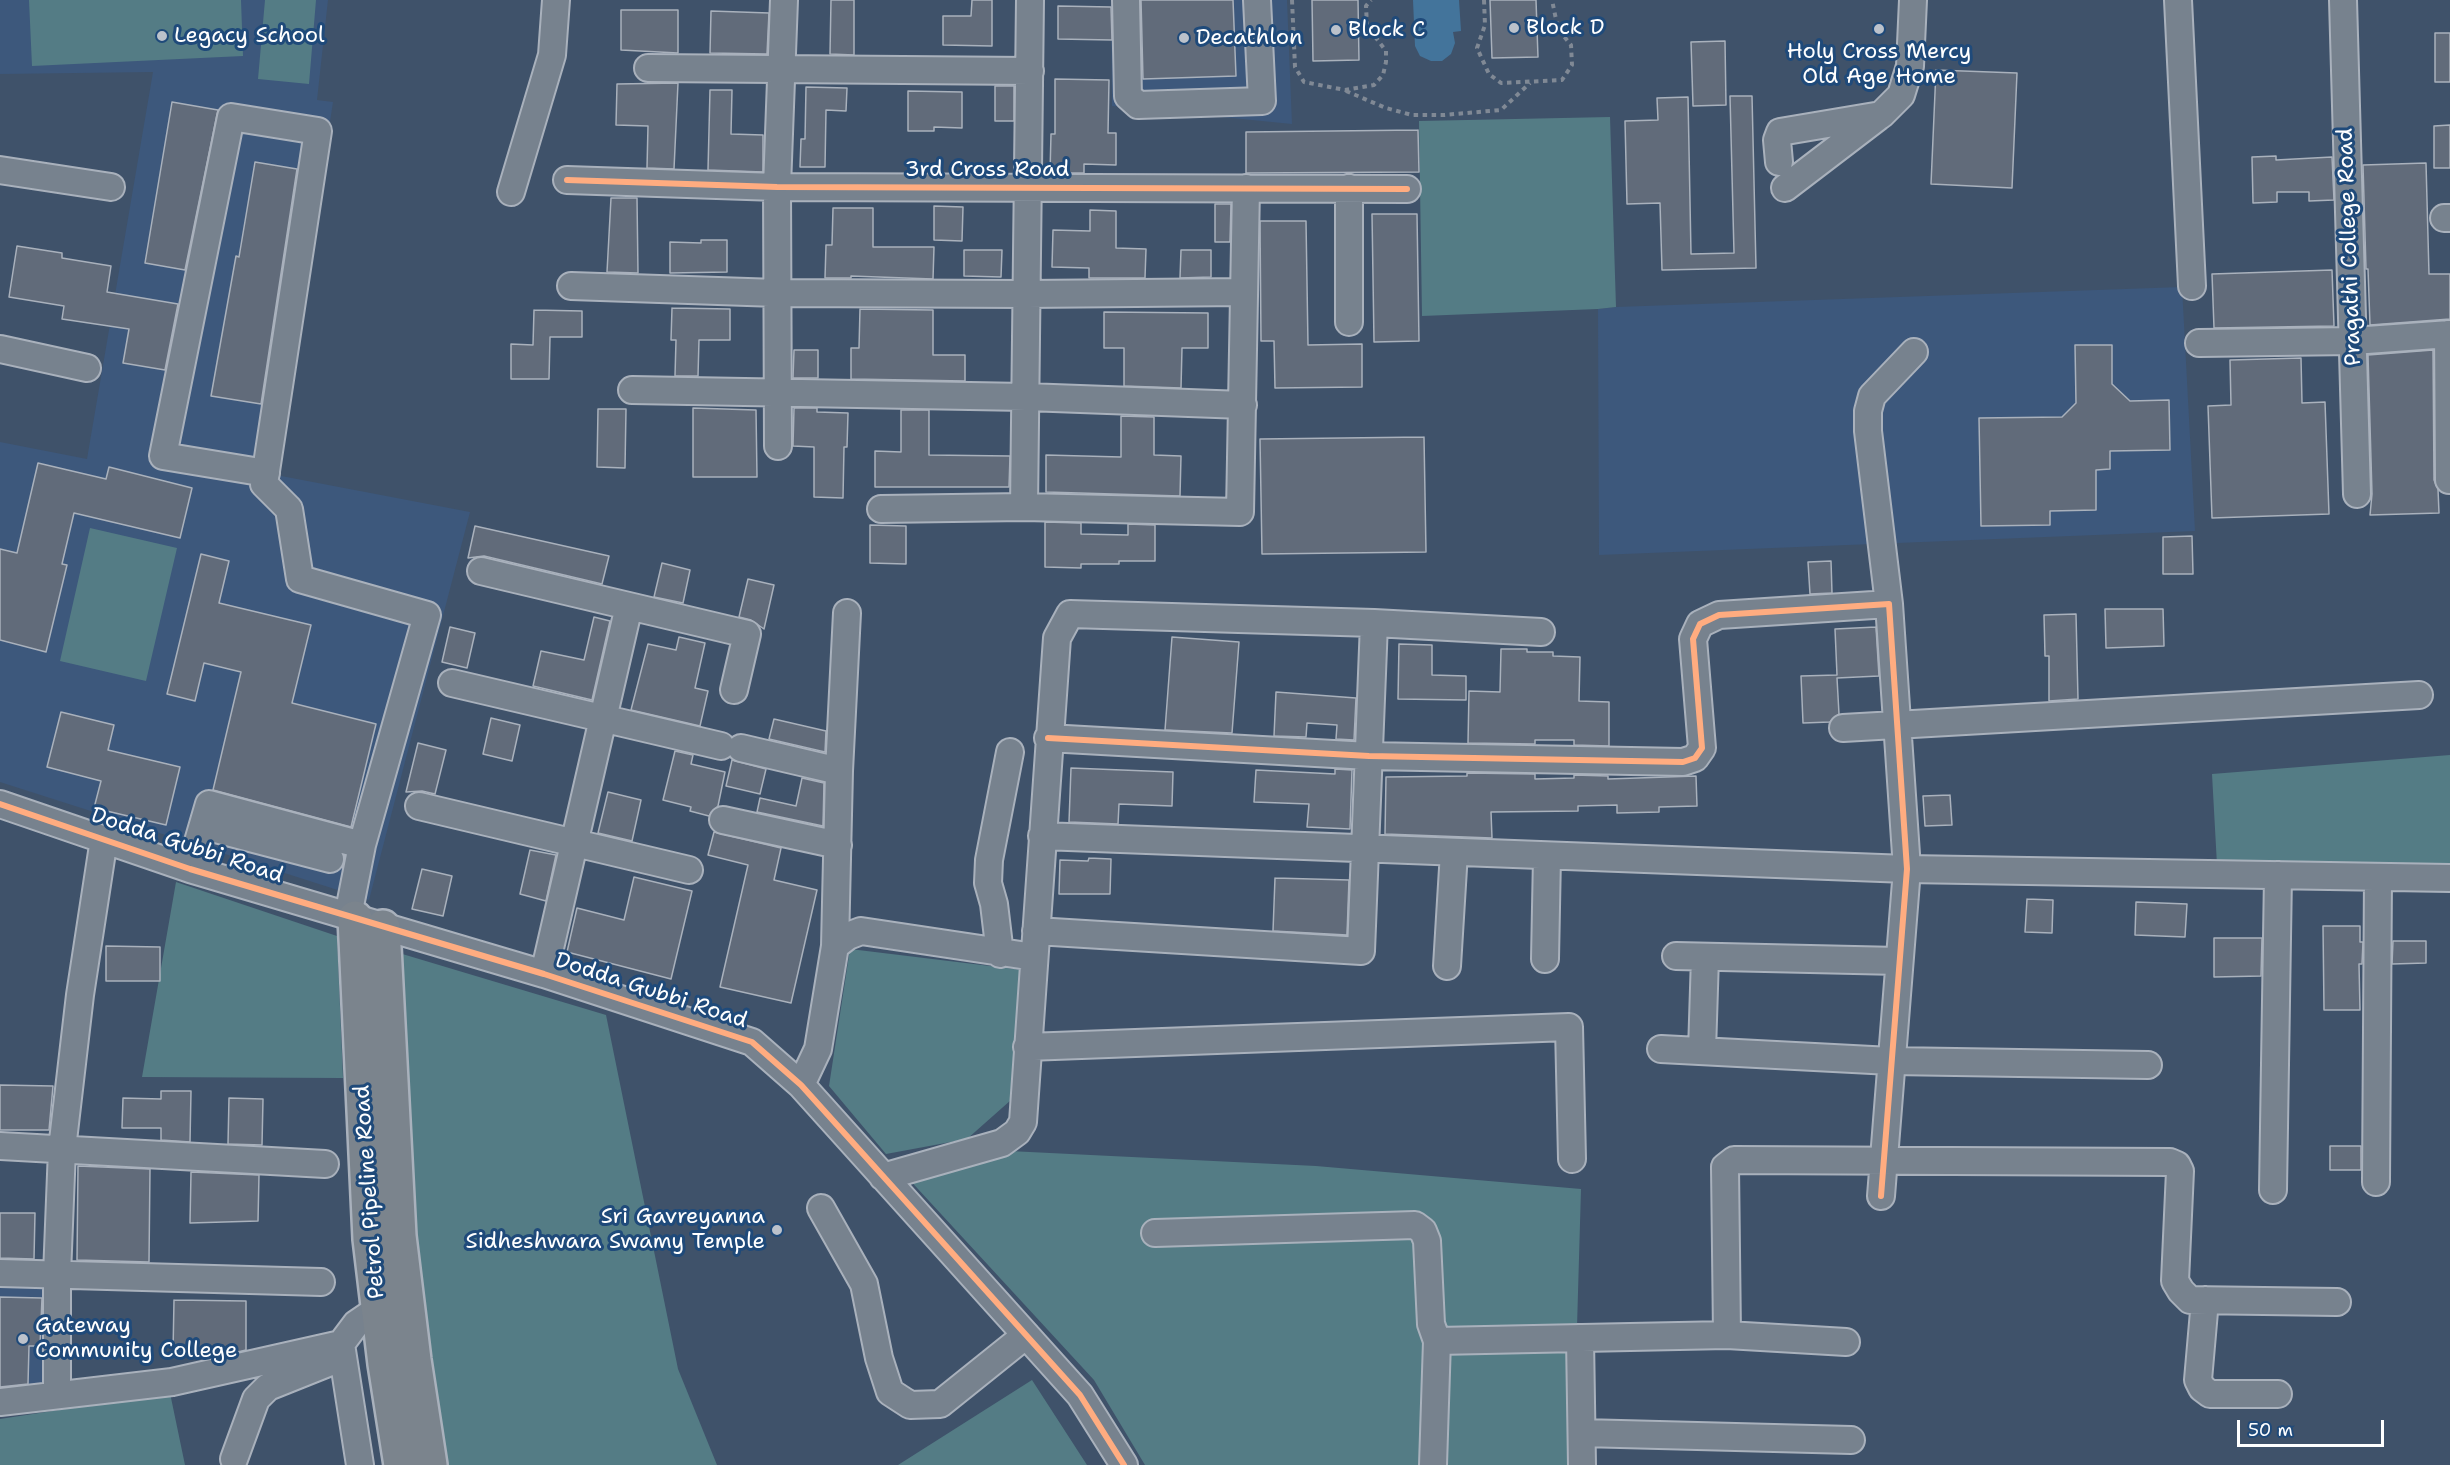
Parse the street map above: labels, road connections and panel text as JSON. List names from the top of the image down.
{
  "streets": {
    "main road": ["Petrol Pipeline Road"],
    "street": ["3rd Cross Road", "Pragathi College Road", "Dodda Gubbi Road"]
  },
  "crossings": [
    ["Dodda Gubbi Road", "Petrol Pipeline Road"]
  ],
  "places": [
    "Block D",
    "Holy Cross Mercy Old Age Home",
    "Block C",
    "Legacy School",
    "Decathlon",
    "Sri Gavreyanna Sidheshwara Swamy Temple",
    "Gateway Community College"
  ],
  "scale_bar": "50 m"
}
